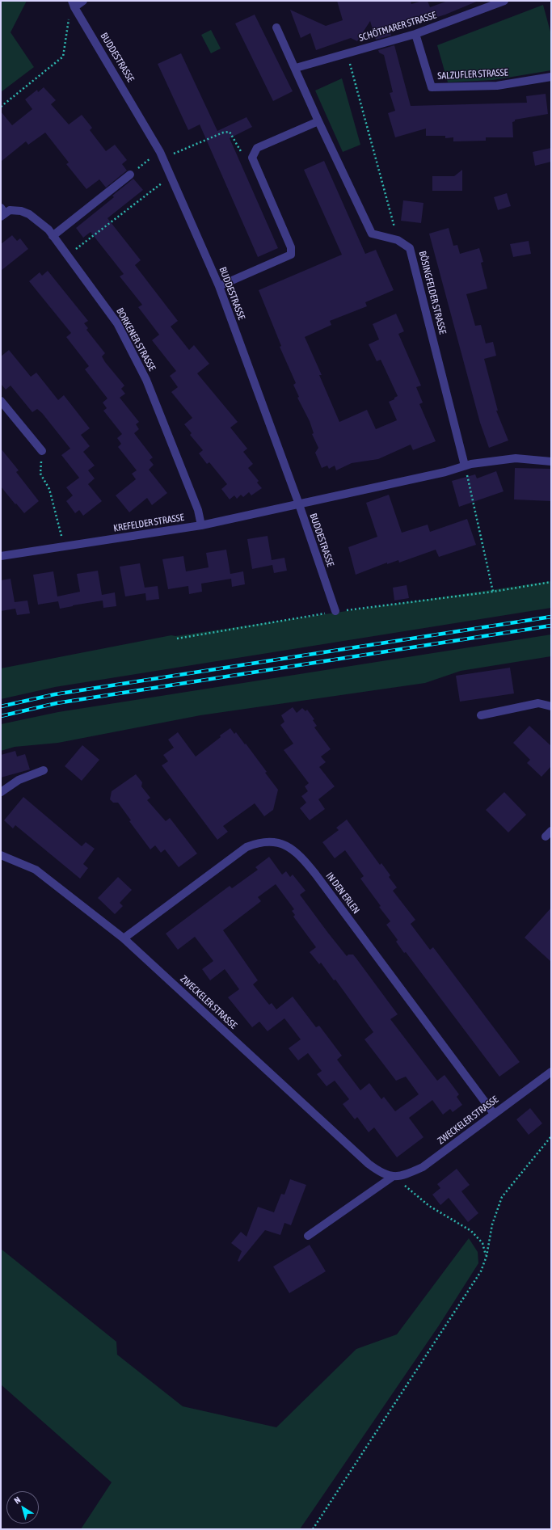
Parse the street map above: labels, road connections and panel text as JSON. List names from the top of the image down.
{
  "streets": {
    "street": [
      "SCHÖTMARER STRASSE",
      "BUDDESTRASSE",
      "SALZUFLER STRASSE",
      "BÖSINGFELDER STRASSE",
      "BORKENER STRASSE",
      "KREFELDER STRASSE",
      "IN DEN ERLEN",
      "ZWECKELER STRASSE"
    ]
  },
  "crossings": [
    ["SCHÖTMARER STRASSE", "SALZUFLER STRASSE"],
    ["SCHÖTMARER STRASSE", "BÖSINGFELDER STRASSE"],
    ["BUDDESTRASSE", "KREFELDER STRASSE"],
    ["BORKENER STRASSE", "KREFELDER STRASSE"],
    ["IN DEN ERLEN", "ZWECKELER STRASSE"]
  ],
  "north": "top left"
}
